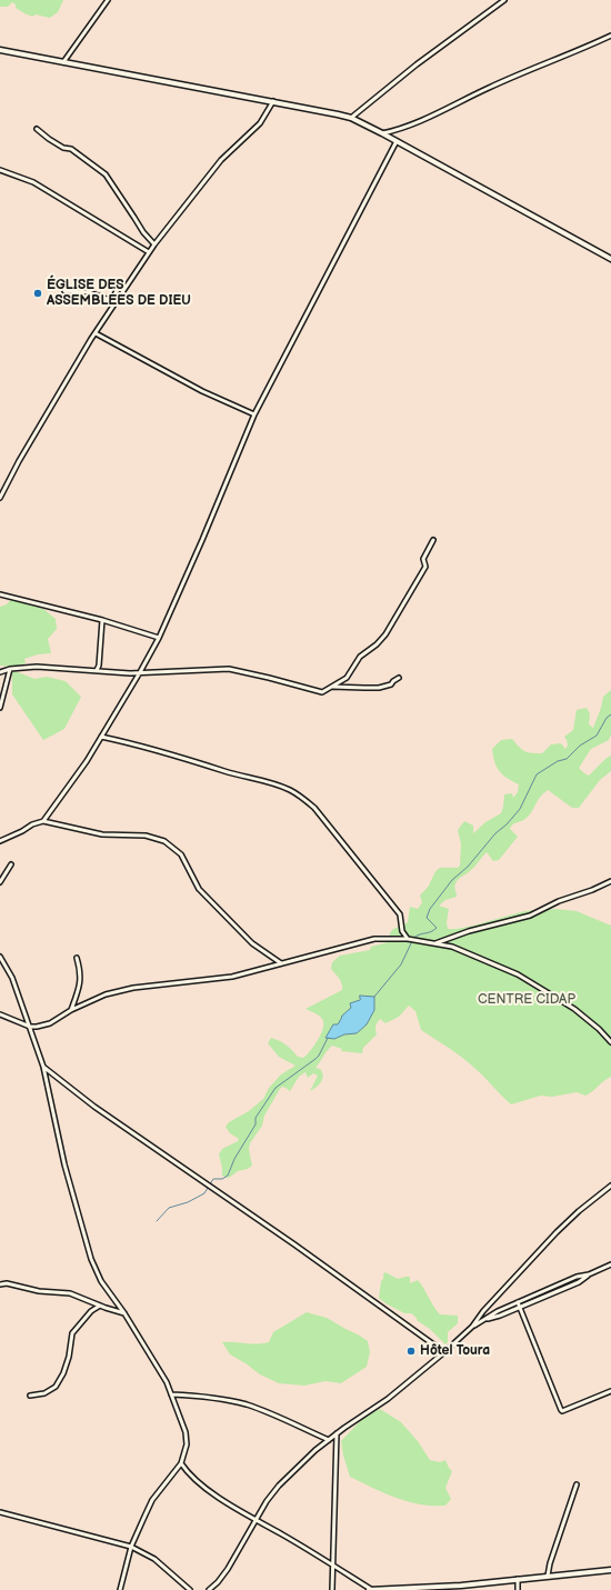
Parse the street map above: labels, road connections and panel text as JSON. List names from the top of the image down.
{
  "parks": ["CENTRE CIDAP"],
  "places": ["ÉGLISE DES ASSEMBLÉES DE DIEU", "Hôtel Toura"]
}
